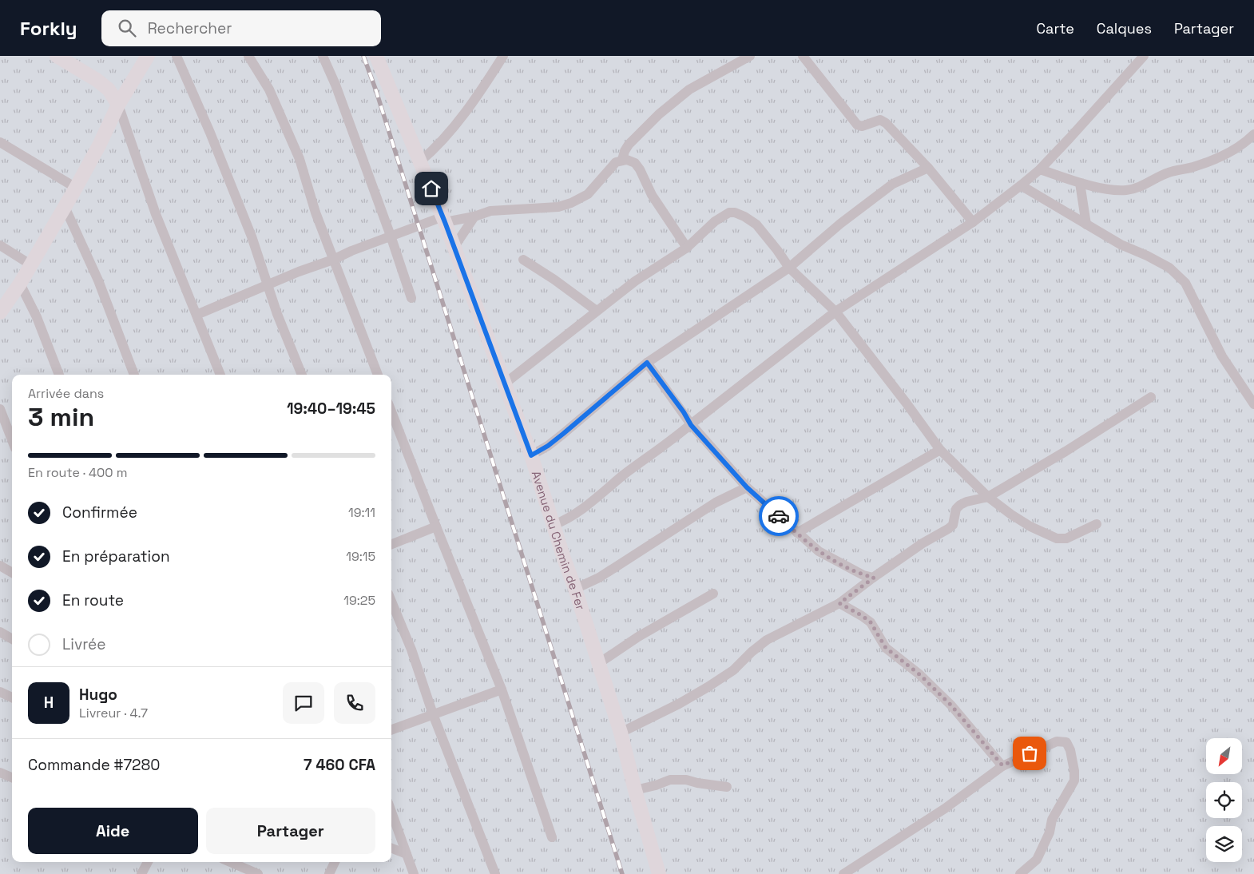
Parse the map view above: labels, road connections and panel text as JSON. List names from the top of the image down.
{
  "streets": {
    "street": ["Avenue du Chemin de Fer"]
  },
  "north": "bottom left",
  "page": {
    "header": "Forkly",
    "search": "Rechercher",
    "nav": ["Carte", "Calques", "Partager"],
    "heading": ["3 min", "Arrivée dans", "19:40–19:45"],
    "panel": [
      "Hugo",
      "Livreur · 4.7",
      "Commande #7280",
      "7 460 CFA"
    ],
    "bar": "En route · 400 m",
    "list": [
      ["Confirmée", "19:11"],
      ["En préparation", "19:15"],
      ["En route", "19:25"],
      "Livrée"
    ],
    "round": "H",
    "buttons": ["Aide", "Partager"]
  }
}
